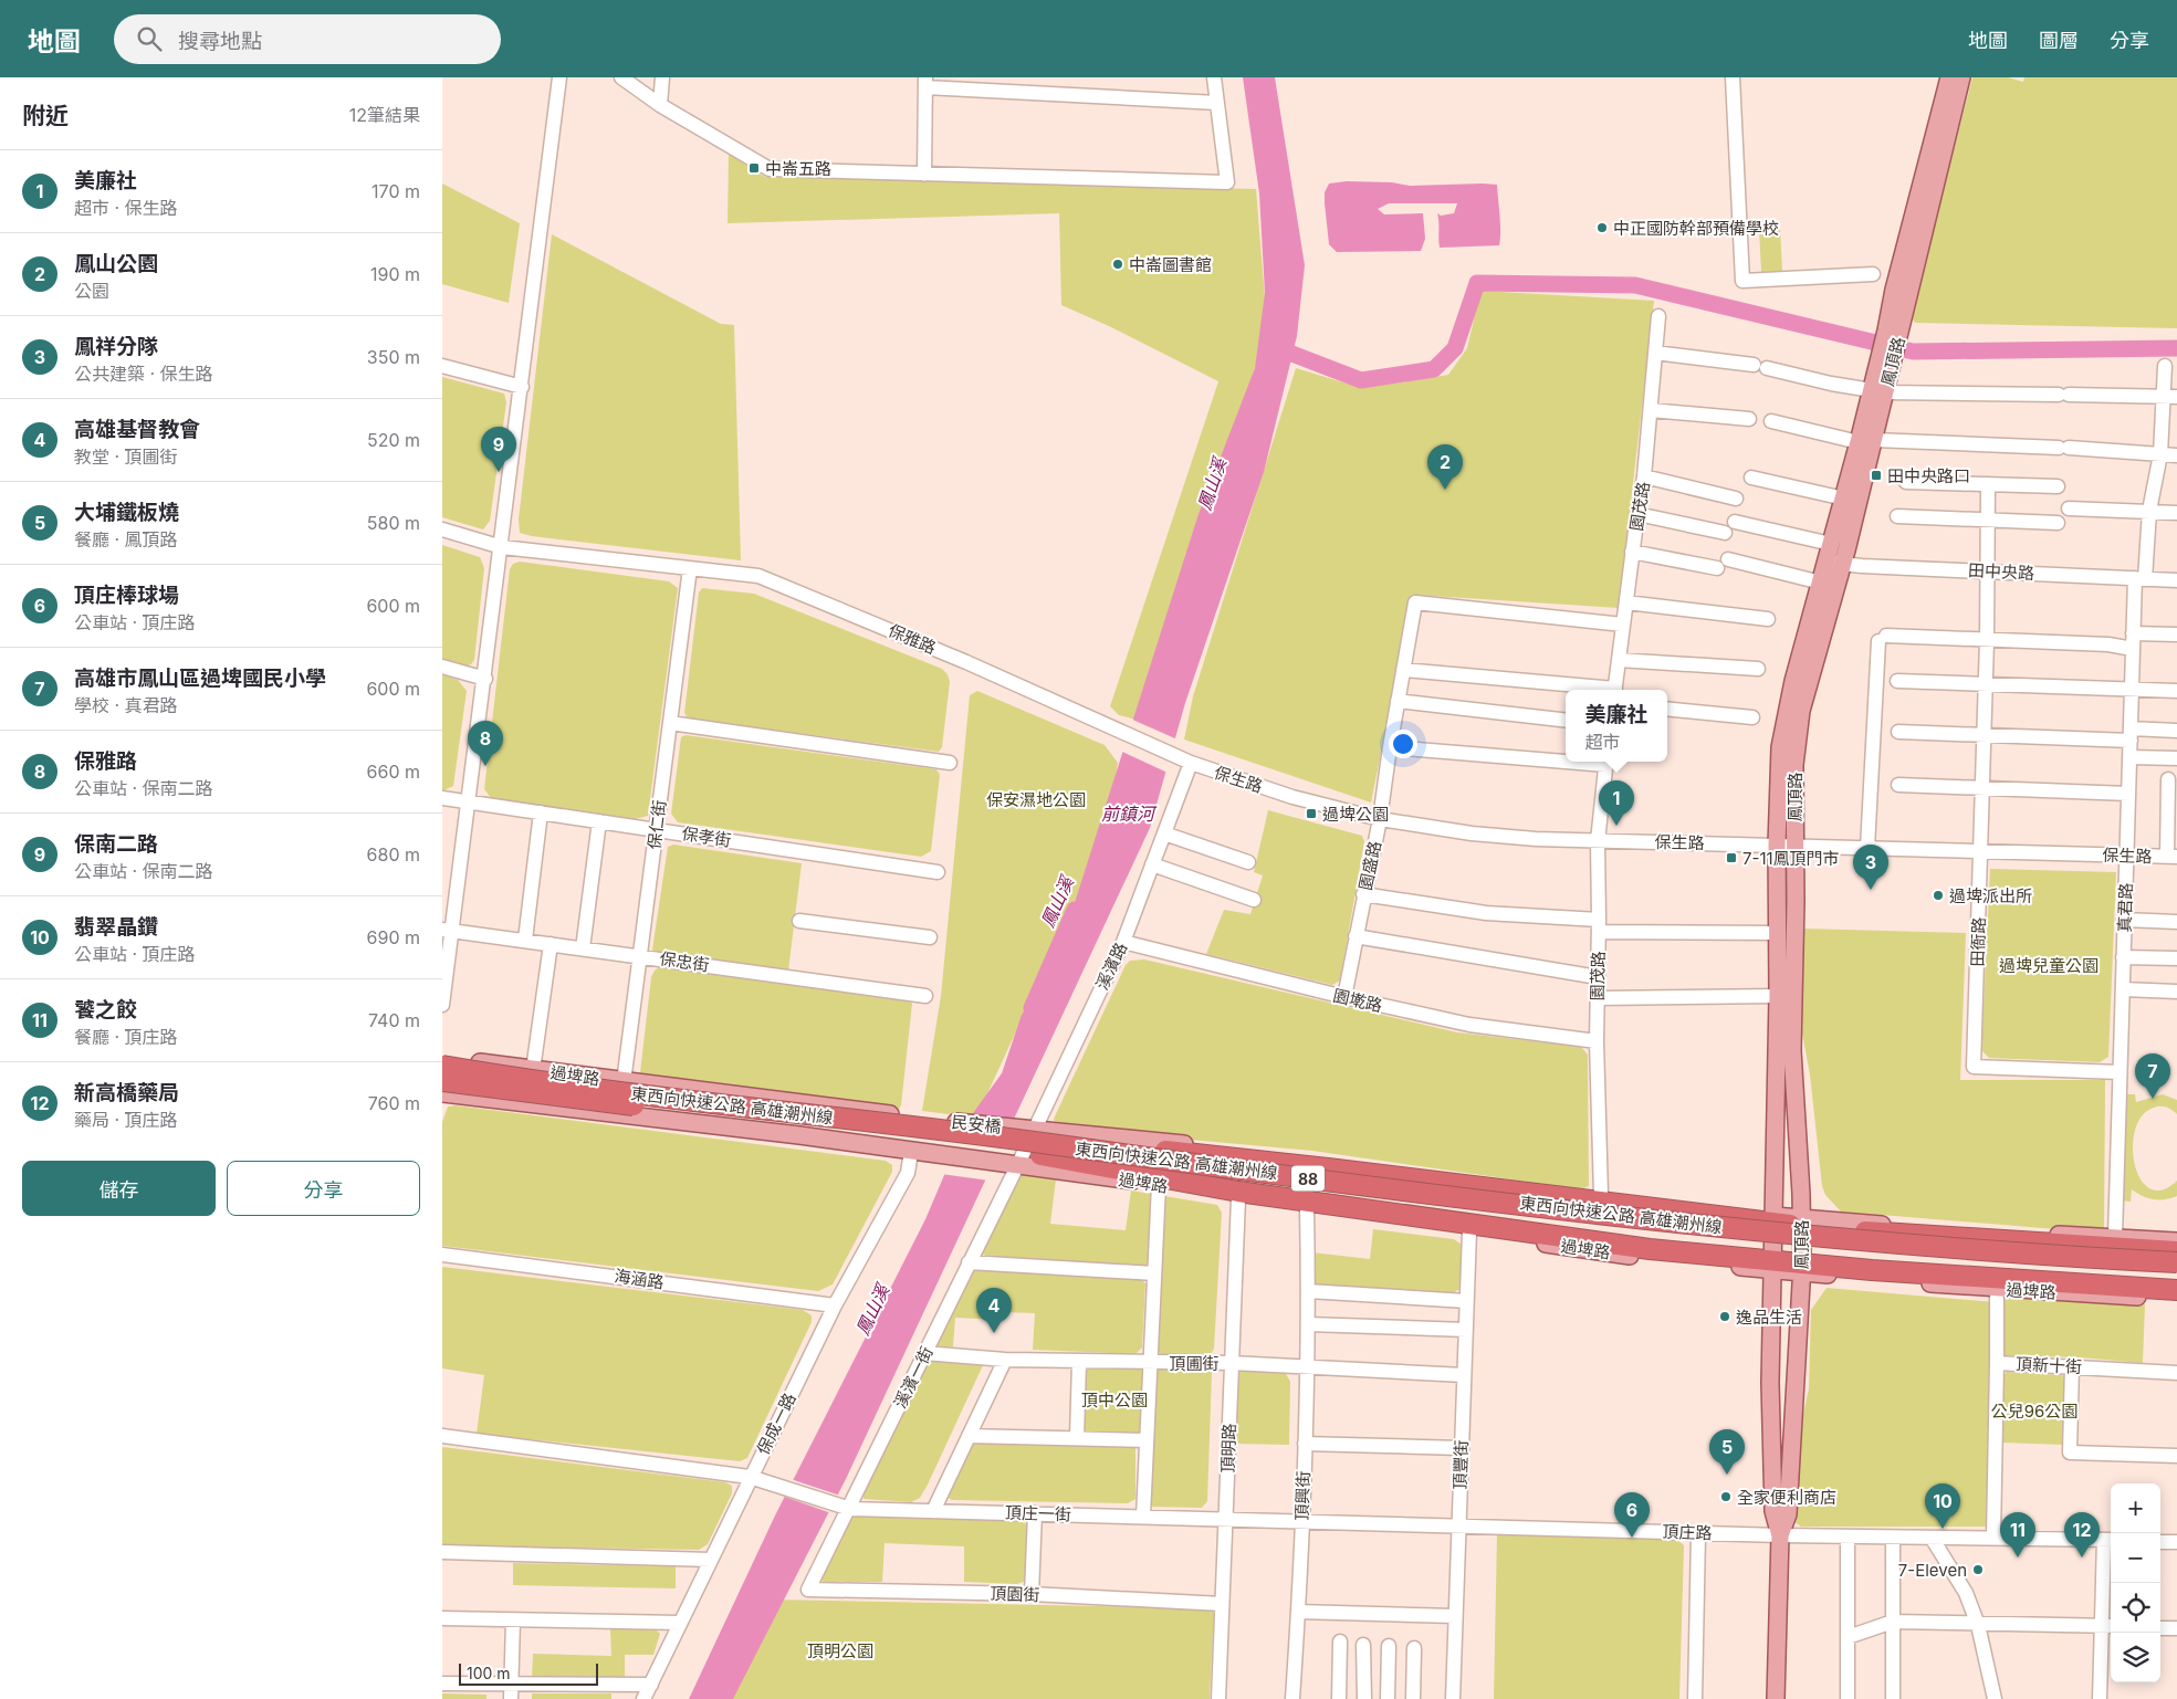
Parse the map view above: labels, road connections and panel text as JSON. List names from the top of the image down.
{
  "streets": {
    "highway": ["東西向快速公路 高雄潮州線", "88"],
    "main road": ["鳳頂路", "過埤路", "民安橋"],
    "street": [
      "園茂路",
      "田中央路",
      "保雅路",
      "保生路",
      "保仁街",
      "保孝街",
      "園盛路",
      "真君路",
      "田衙路",
      "保忠街",
      "溪濱路",
      "園墘路",
      "海涵路",
      "頂圃街",
      "頂新十街",
      "溪濱一街",
      "保成一路",
      "頂明路",
      "頂豐街",
      "頂興街",
      "頂庄一街",
      "頂庄路",
      "頂園街"
    ]
  },
  "crossings": [
    ["鳳頂路", "田中央路"],
    ["鳳頂路", "保生路"],
    ["鳳頂路", "過埤路"],
    ["鳳頂路", "頂庄路"],
    ["園茂路", "保生路"],
    ["園茂路", "園盛路"],
    ["園茂路", "園墘路"],
    ["田中央路", "真君路"],
    ["田中央路", "田衙路"],
    ["保雅路", "保生路"],
    ["保雅路", "保仁街"],
    ["保雅路", "溪濱路"],
    ["保生路", "園盛路"],
    ["保生路", "真君路"],
    ["保生路", "田衙路"],
    ["保生路", "溪濱路"],
    ["保仁街", "保孝街"],
    ["保仁街", "保忠街"],
    ["保仁街", "過埤路"],
    ["園盛路", "園墘路"],
    ["真君路", "田衙路"],
    ["溪濱路", "園墘路"],
    ["溪濱路", "過埤路"],
    ["溪濱路", "東西向快速公路 高雄潮州線"],
    ["溪濱路", "民安橋"],
    ["溪濱路", "溪濱一街"],
    ["過埤路", "民安橋"],
    ["過埤路", "溪濱一街"],
    ["過埤路", "保成一路"],
    ["過埤路", "頂明路"],
    ["過埤路", "頂豐街"],
    ["過埤路", "頂興街"],
    ["東西向快速公路 高雄潮州線", "民安橋"],
    ["海涵路", "保成一路"],
    ["頂圃街", "溪濱一街"],
    ["頂圃街", "頂明路"],
    ["頂圃街", "頂豐街"],
    ["頂圃街", "頂興街"],
    ["頂新十街", "頂庄路"],
    ["溪濱一街", "頂庄一街"],
    ["溪濱一街", "頂園街"],
    ["保成一路", "頂庄一街"],
    ["頂明路", "頂庄一街"],
    ["頂明路", "頂庄路"],
    ["頂明路", "頂園街"],
    ["頂豐街", "頂庄路"],
    ["頂興街", "頂庄路"],
    ["頂庄一街", "頂庄路"]
  ],
  "water": ["鳳山溪", "前鎮河"],
  "parks": [
    "保安濕地公園",
    "過埤兒童公園",
    "頂中公園",
    "公兒96公園",
    "頂明公園"
  ],
  "places": {
    "transit": [
      "中崙五路",
      "田中央路口",
      "過埤公園",
      "7-11鳳頂門市"
    ],
    "other": [
      "中正國防幹部預備學校",
      "中崙圖書館",
      "過埤派出所",
      "逸品生活",
      "全家便利商店",
      "7-Eleven"
    ]
  },
  "scale_bar": "100 m",
  "page": {
    "header": "地圖",
    "search": "搜尋地點",
    "nav": ["地圖", "圖層", "分享"],
    "heading": ["附近", "12筆結果"],
    "list": [
      {
        "mark": "1",
        "name": "美廉社",
        "note": "超市 · 保生路",
        "value": "170 m"
      },
      {
        "mark": "2",
        "name": "鳳山公園",
        "note": "公園",
        "value": "190 m"
      },
      {
        "mark": "3",
        "name": "鳳祥分隊",
        "note": "公共建築 · 保生路",
        "value": "350 m"
      },
      {
        "mark": "4",
        "name": "高雄基督教會",
        "note": "教堂 · 頂圃街",
        "value": "520 m"
      },
      {
        "mark": "5",
        "name": "大埔鐵板燒",
        "note": "餐廳 · 鳳頂路",
        "value": "580 m"
      },
      {
        "mark": "6",
        "name": "頂庄棒球場",
        "note": "公車站 · 頂庄路",
        "value": "600 m"
      },
      {
        "mark": "7",
        "name": "高雄市鳳山區過埤國民小學",
        "note": "學校 · 真君路",
        "value": "600 m"
      },
      {
        "mark": "8",
        "name": "保雅路",
        "note": "公車站 · 保南二路",
        "value": "660 m"
      },
      {
        "mark": "9",
        "name": "保南二路",
        "note": "公車站 · 保南二路",
        "value": "680 m"
      },
      {
        "mark": "10",
        "name": "翡翠晶鑽",
        "note": "公車站 · 頂庄路",
        "value": "690 m"
      },
      {
        "mark": "11",
        "name": "饕之餃",
        "note": "餐廳 · 頂庄路",
        "value": "740 m"
      },
      {
        "mark": "12",
        "name": "新高橋藥局",
        "note": "藥局 · 頂庄路",
        "value": "760 m"
      }
    ],
    "pins": [
      "9",
      "2",
      "8",
      "1",
      "3",
      "7",
      "4",
      "5",
      "10",
      "6",
      "11",
      "12"
    ],
    "popup": ["美廉社", "超市"],
    "buttons": ["儲存", "分享"],
    "map_buttons": ["+", "−"],
    "scale": "100 m"
  }
}
